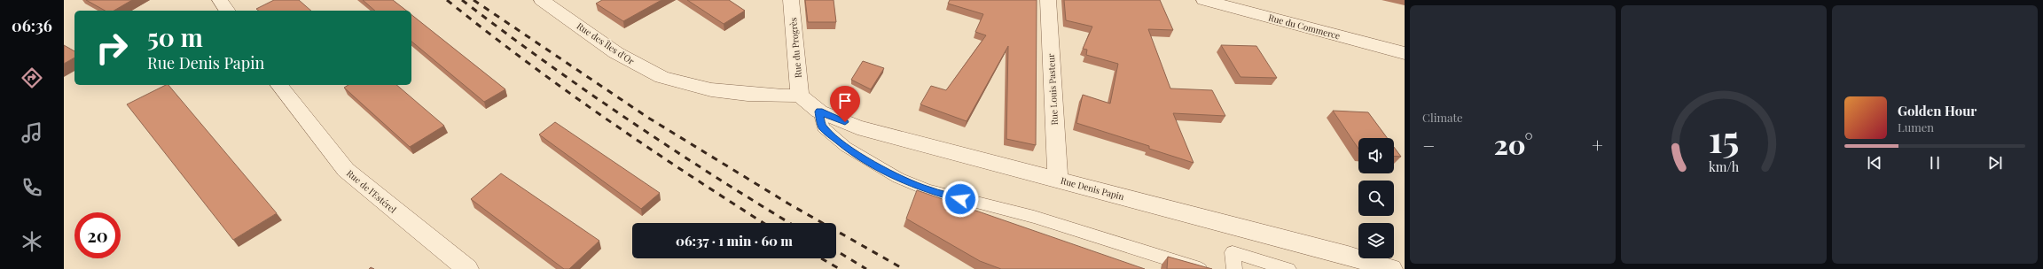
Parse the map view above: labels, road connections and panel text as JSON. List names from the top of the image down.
{
  "streets": {
    "street": [
      "Rue du Commerce",
      "Rue des Îles d'Or",
      "Rue du Progrès",
      "Rue Louis Pasteur",
      "Rue Denis Papin",
      "Rue de l'Estérel"
    ]
  },
  "crossings": [
    ["Rue des Îles d'Or", "Rue du Progrès"],
    ["Rue des Îles d'Or", "Rue Denis Papin"],
    ["Rue du Progrès", "Rue Denis Papin"],
    ["Rue Louis Pasteur", "Rue Denis Papin"]
  ],
  "page": {
    "tabs": "06:36",
    "tile": "Climate",
    "turn": ["50 m", "Rue Denis Papin"],
    "song": ["Golden Hour", "Lumen"],
    "heat": ["−", "20°", "+"],
    "limit": "20",
    "trip": "06:37 · 1 min · 60 m",
    "gauge": ["15", "km/h"]
  }
}
